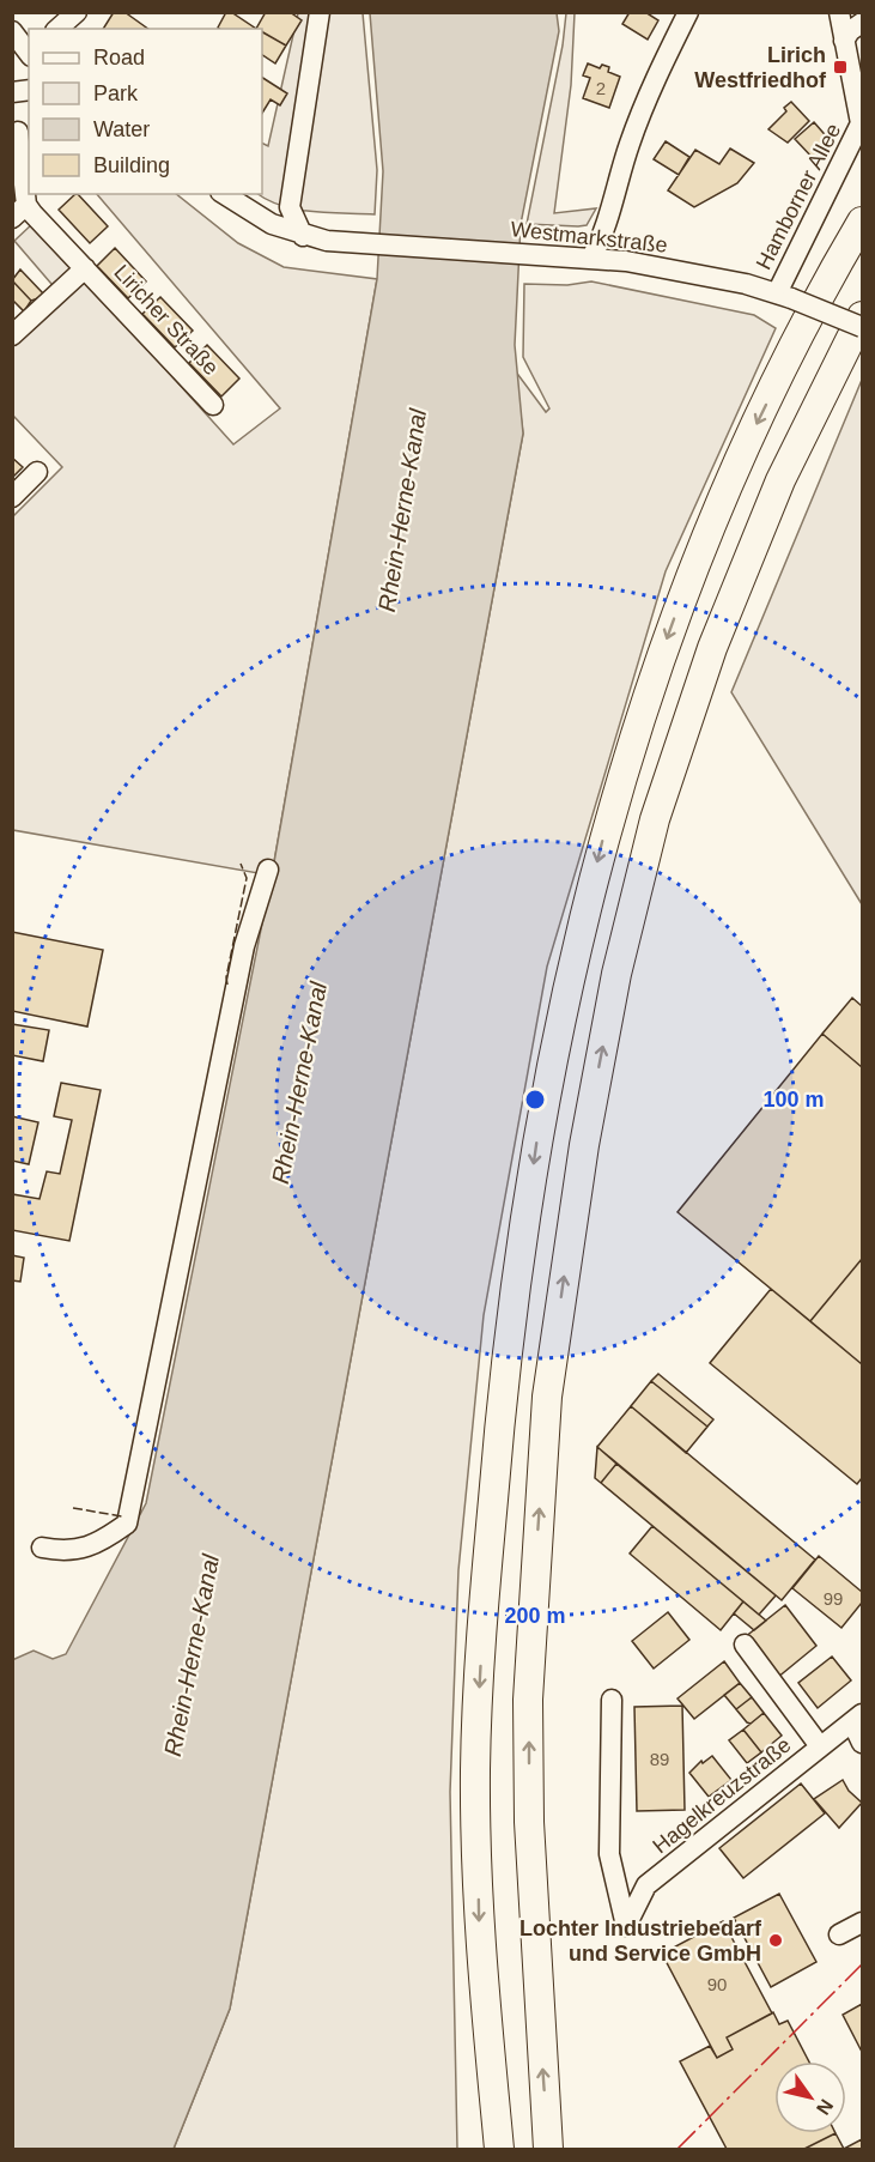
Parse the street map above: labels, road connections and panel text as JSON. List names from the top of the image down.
{
  "streets": {
    "street": [
      "Hamborner Allee",
      "Westmarkstraße",
      "Liricher Straße",
      "Hagelkreuzstraße"
    ]
  },
  "crossings": [
    ["Hamborner Allee", "Westmarkstraße"]
  ],
  "water": ["Rhein-Herne-Kanal"],
  "places": {
    "transit": ["Lirich Westfriedhof"],
    "other": ["Lochter Industriebedarf und Service GmbH"]
  },
  "house_numbers": [
    "2",
    "99",
    "89",
    "90"
  ],
  "legend": [
    "Road",
    "Park",
    "Water",
    "Building"
  ],
  "north": "bottom right",
  "rings": ["100 m", "200 m"]
}
